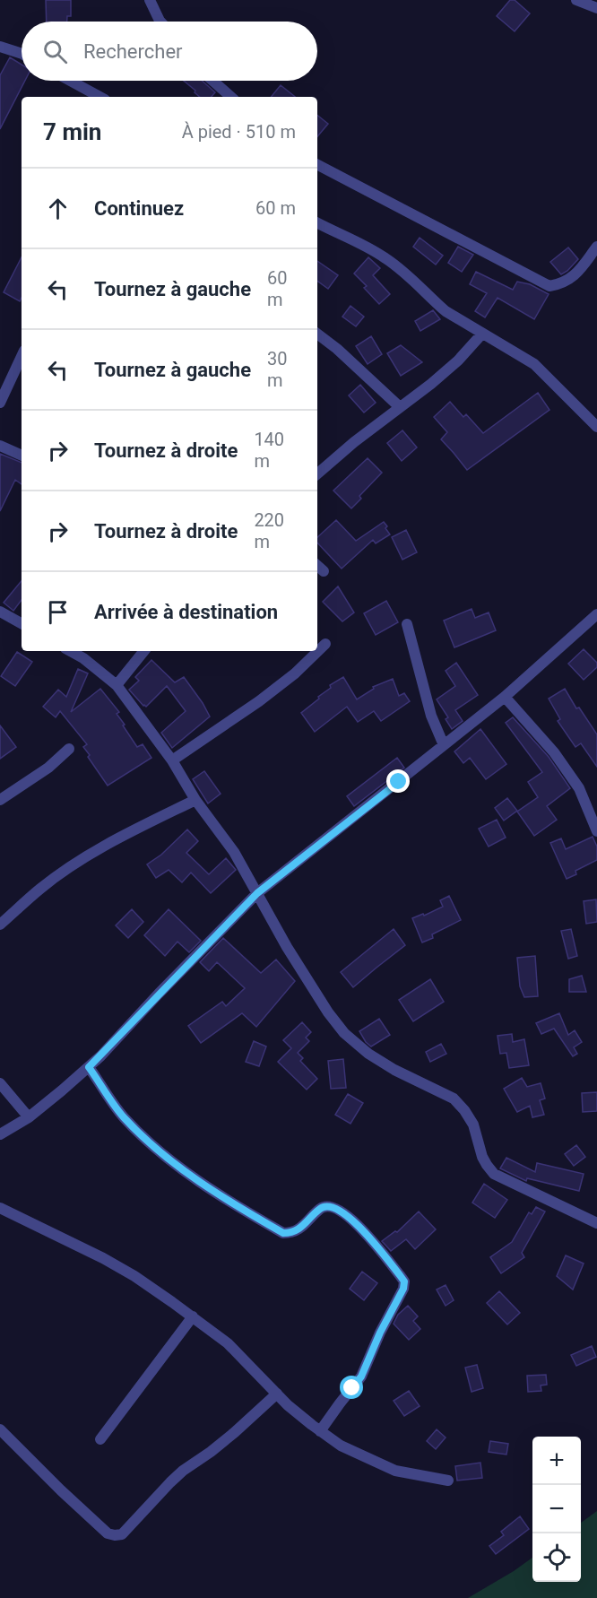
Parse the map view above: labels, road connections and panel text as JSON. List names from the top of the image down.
{
  "page": {
    "search": "Rechercher",
    "heading": ["7 min", "À pied · 510 m"],
    "list": [
      ["Continuez", "60 m"],
      ["Tournez à gauche", "60 m"],
      ["Tournez à gauche", "30 m"],
      ["Tournez à droite", "140 m"],
      ["Tournez à droite", "220 m"],
      "Arrivée à destination"
    ],
    "map_buttons": ["+", "−"]
  }
}
